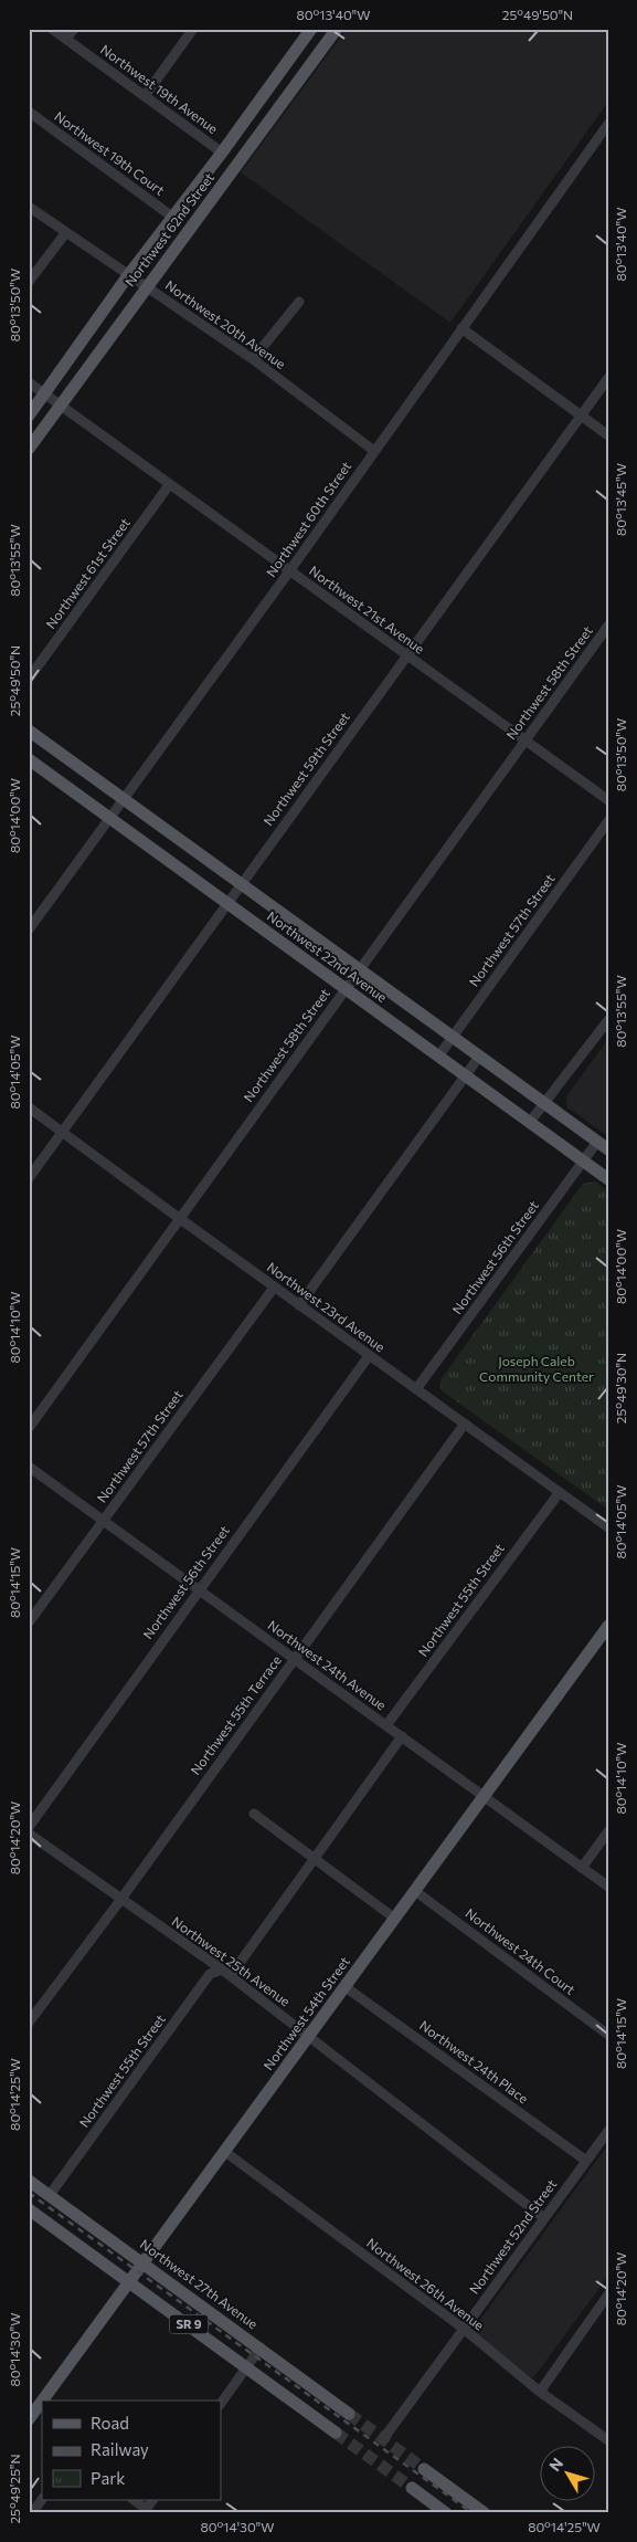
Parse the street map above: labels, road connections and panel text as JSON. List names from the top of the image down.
{
  "streets": {
    "main road": [
      "Northwest 62nd Street",
      "Northwest 22nd Avenue",
      "Northwest 54th Street",
      "Northwest 27th Avenue",
      "SR 9"
    ],
    "street": [
      "Northwest 19th Avenue",
      "Northwest 19th Court",
      "Northwest 20th Avenue",
      "Northwest 60th Street",
      "Northwest 61st Street",
      "Northwest 21st Avenue",
      "Northwest 58th Street",
      "Northwest 59th Street",
      "Northwest 57th Street",
      "Northwest 56th Street",
      "Northwest 23rd Avenue",
      "Northwest 55th Street",
      "Northwest 24th Avenue",
      "Northwest 55th Terrace",
      "Northwest 24th Court",
      "Northwest 25th Avenue",
      "Northwest 24th Place",
      "Northwest 52nd Street",
      "Northwest 26th Avenue"
    ]
  },
  "crossings": [
    ["Northwest 19th Avenue", "Northwest 62nd Street"],
    ["Northwest 19th Court", "Northwest 62nd Street"],
    ["Northwest 62nd Street", "Northwest 20th Avenue"],
    ["Northwest 62nd Street", "Northwest 21st Avenue"],
    ["Northwest 20th Avenue", "Northwest 60th Street"],
    ["Northwest 60th Street", "Northwest 21st Avenue"],
    ["Northwest 60th Street", "Northwest 22nd Avenue"],
    ["Northwest 61st Street", "Northwest 21st Avenue"],
    ["Northwest 21st Avenue", "Northwest 58th Street"],
    ["Northwest 21st Avenue", "Northwest 59th Street"],
    ["Northwest 58th Street", "Northwest 22nd Avenue"],
    ["Northwest 58th Street", "Northwest 23rd Avenue"],
    ["Northwest 59th Street", "Northwest 22nd Avenue"],
    ["Northwest 59th Street", "Northwest 23rd Avenue"],
    ["Northwest 57th Street", "Northwest 22nd Avenue"],
    ["Northwest 57th Street", "Northwest 23rd Avenue"],
    ["Northwest 57th Street", "Northwest 24th Avenue"],
    ["Northwest 22nd Avenue", "Northwest 56th Street"],
    ["Northwest 56th Street", "Northwest 23rd Avenue"],
    ["Northwest 56th Street", "Northwest 24th Avenue"],
    ["Northwest 23rd Avenue", "Northwest 55th Street"],
    ["Northwest 23rd Avenue", "Northwest 55th Terrace"],
    ["Northwest 55th Street", "Northwest 24th Avenue"],
    ["Northwest 55th Street", "Northwest 25th Avenue"],
    ["Northwest 55th Street", "Northwest 27th Avenue"],
    ["Northwest 24th Avenue", "Northwest 55th Terrace"],
    ["Northwest 24th Avenue", "Northwest 54th Street"],
    ["Northwest 55th Terrace", "Northwest 25th Avenue"],
    ["Northwest 24th Court", "Northwest 54th Street"],
    ["Northwest 25th Avenue", "Northwest 54th Street"],
    ["Northwest 25th Avenue", "Northwest 52nd Street"],
    ["Northwest 54th Street", "Northwest 24th Place"],
    ["Northwest 54th Street", "Northwest 27th Avenue"],
    ["Northwest 54th Street", "Northwest 26th Avenue"],
    ["Northwest 54th Street", "SR 9"],
    ["Northwest 24th Place", "Northwest 52nd Street"],
    ["Northwest 52nd Street", "Northwest 26th Avenue"]
  ],
  "parks": ["Joseph Caleb Community Center"],
  "legend": ["Road", "Railway", "Park"],
  "north": "top left",
  "coordinates": [
    "80°13'40\"W",
    "25°49'50\"N",
    "80°13'50\"W",
    "80°13'45\"W",
    "80°13'55\"W",
    "80°14'00\"W",
    "80°14'05\"W",
    "80°14'10\"W",
    "25°49'30\"N",
    "80°14'15\"W",
    "80°14'20\"W",
    "80°14'25\"W",
    "80°14'30\"W",
    "25°49'25\"N"
  ]
}
